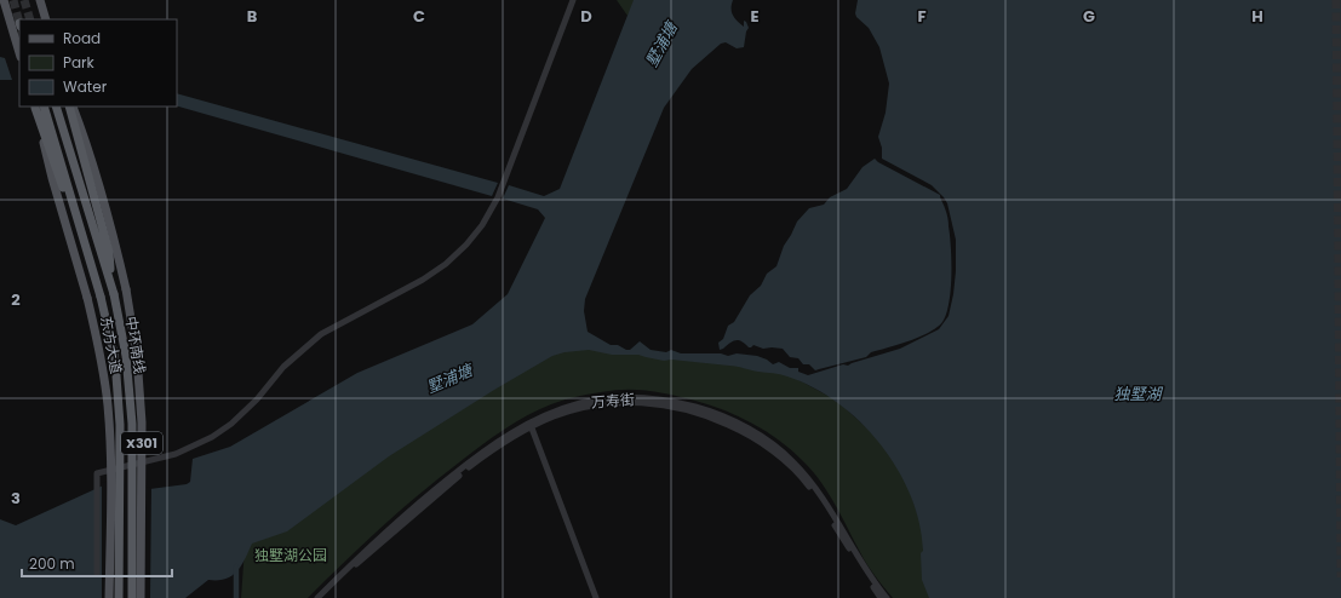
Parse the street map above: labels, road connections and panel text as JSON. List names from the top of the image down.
{
  "streets": {
    "highway": ["中环南线"],
    "main road": ["东方大道", "X301"],
    "street": ["万寿街"]
  },
  "crossings": [
    ["东方大道", "中环南线"]
  ],
  "water": ["墅浦塘", "独墅湖"],
  "parks": ["独墅湖公园"],
  "legend": ["Road", "Park", "Water"],
  "scale_bar": "200 m",
  "grid": {
    "columns": [
      "B",
      "C",
      "D",
      "E",
      "F",
      "G",
      "H"
    ],
    "rows": ["2", "3"]
  }
}
